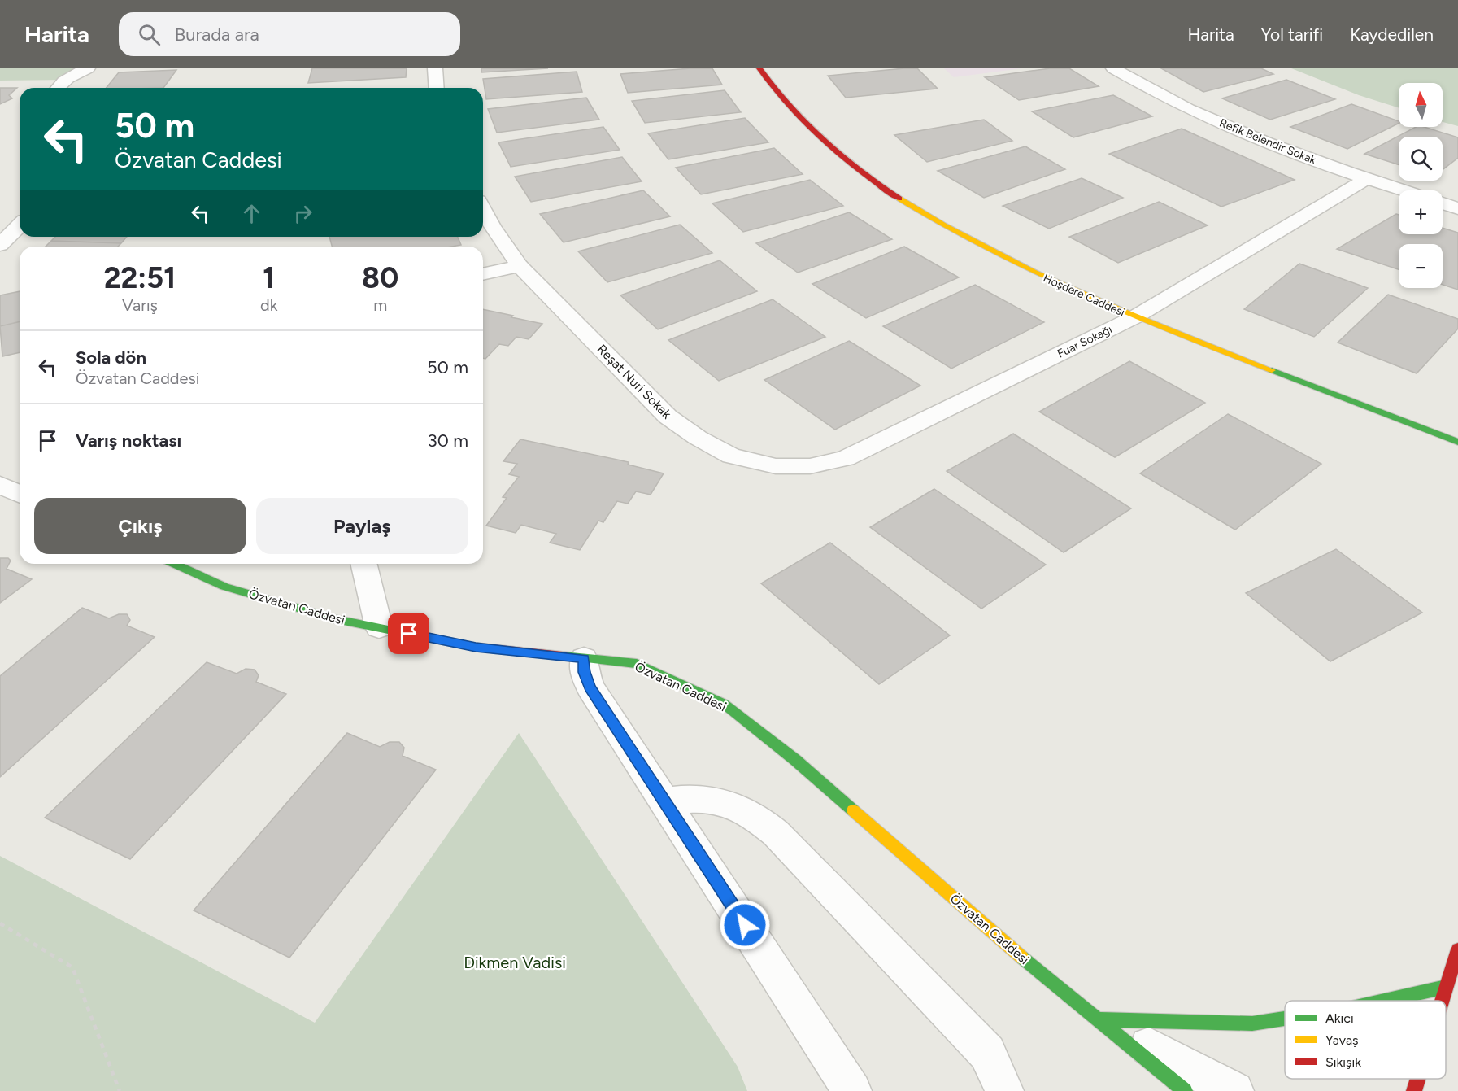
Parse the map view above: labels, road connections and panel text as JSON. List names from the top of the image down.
{
  "streets": {
    "street": [
      "Refik Belendir Sokak",
      "Hoşdere Caddesi",
      "Fuar Sokağı",
      "Reşat Nuri Sokak",
      "Özvatan Caddesi"
    ]
  },
  "crossings": [
    ["Refik Belendir Sokak", "Fuar Sokağı"],
    ["Hoşdere Caddesi", "Fuar Sokağı"],
    ["Fuar Sokağı", "Reşat Nuri Sokak"]
  ],
  "parks": ["Dikmen Vadisi"],
  "legend": ["Akıcı", "Yavaş", "Sıkışık"],
  "north": "top",
  "page": {
    "header": "Harita",
    "search": "Burada ara",
    "nav": ["Harita", "Yol tarifi", "Kaydedilen"],
    "map_buttons": ["+", "−"],
    "turn": ["50 m", "Özvatan Caddesi"],
    "eta": [
      "22:51",
      "Varış",
      "1",
      "dk",
      "80",
      "m"
    ],
    "list": [
      {
        "name": "Sola dön",
        "note": "Özvatan Caddesi",
        "value": "50 m"
      },
      {
        "name": "Varış noktası",
        "value": "30 m"
      }
    ],
    "buttons": ["Çıkış", "Paylaş"]
  }
}
